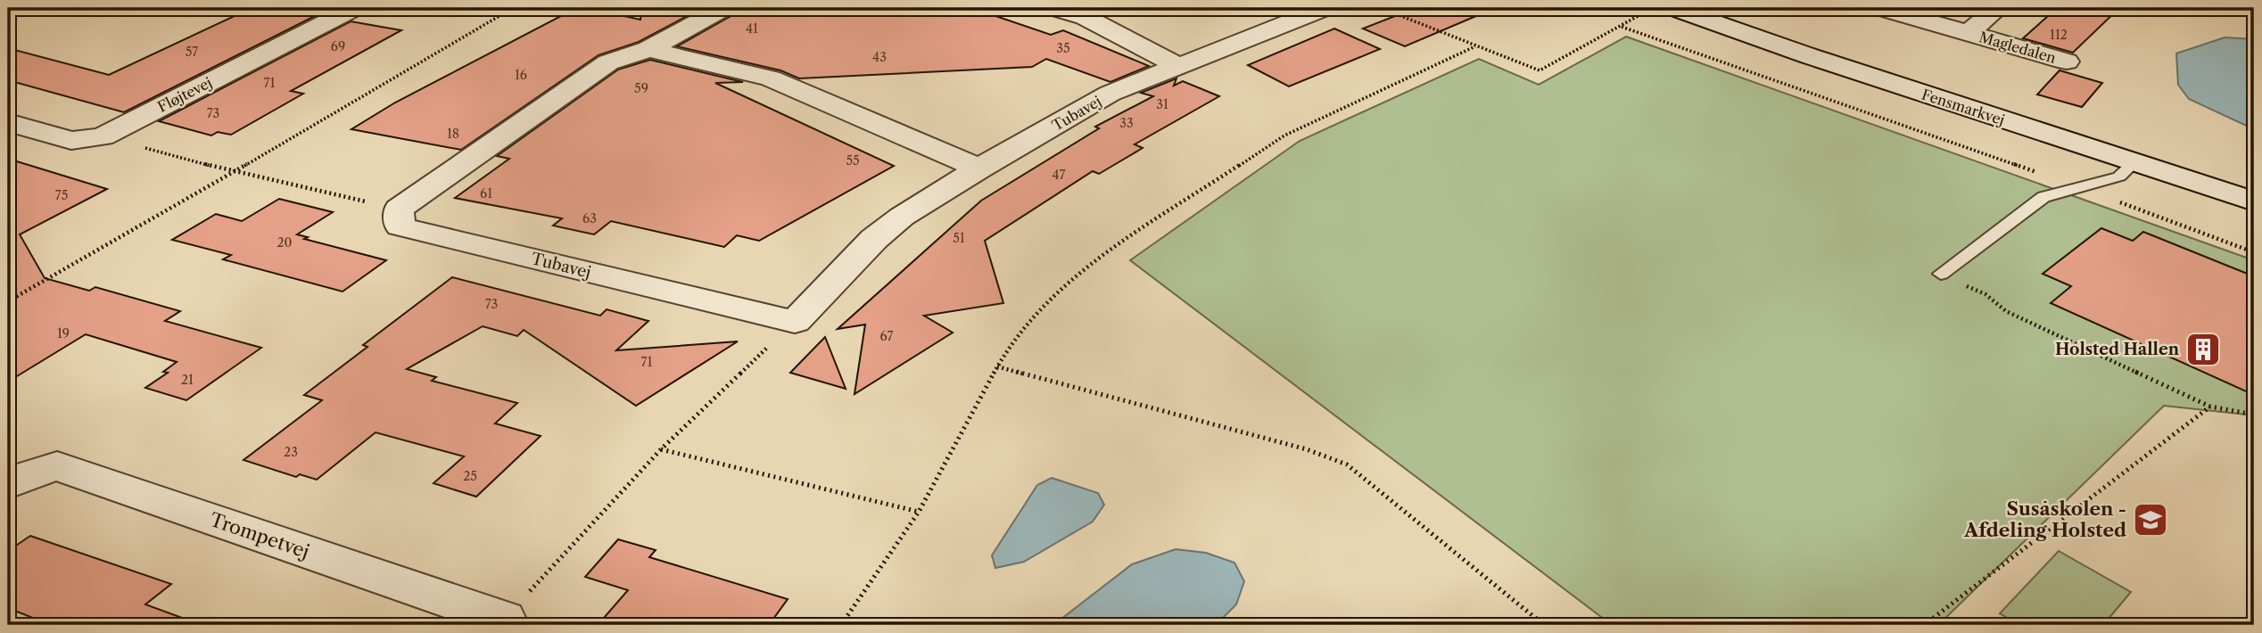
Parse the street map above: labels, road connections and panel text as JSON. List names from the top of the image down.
{
  "streets": {
    "street": [
      "Magledalen",
      "Fløjtevej",
      "Fensmarkvej",
      "Tubavej",
      "Trompetvej"
    ]
  },
  "places": {
    "building": ["Holsted Hallen"],
    "school or university": ["Susåskolen - Afdeling Holsted"]
  },
  "house_numbers": [
    "41",
    "112",
    "69",
    "35",
    "57",
    "43",
    "16",
    "71",
    "59",
    "31",
    "73",
    "33",
    "18",
    "55",
    "47",
    "61",
    "75",
    "63",
    "51",
    "20",
    "73",
    "19",
    "67",
    "71",
    "21",
    "23",
    "25"
  ]
}
